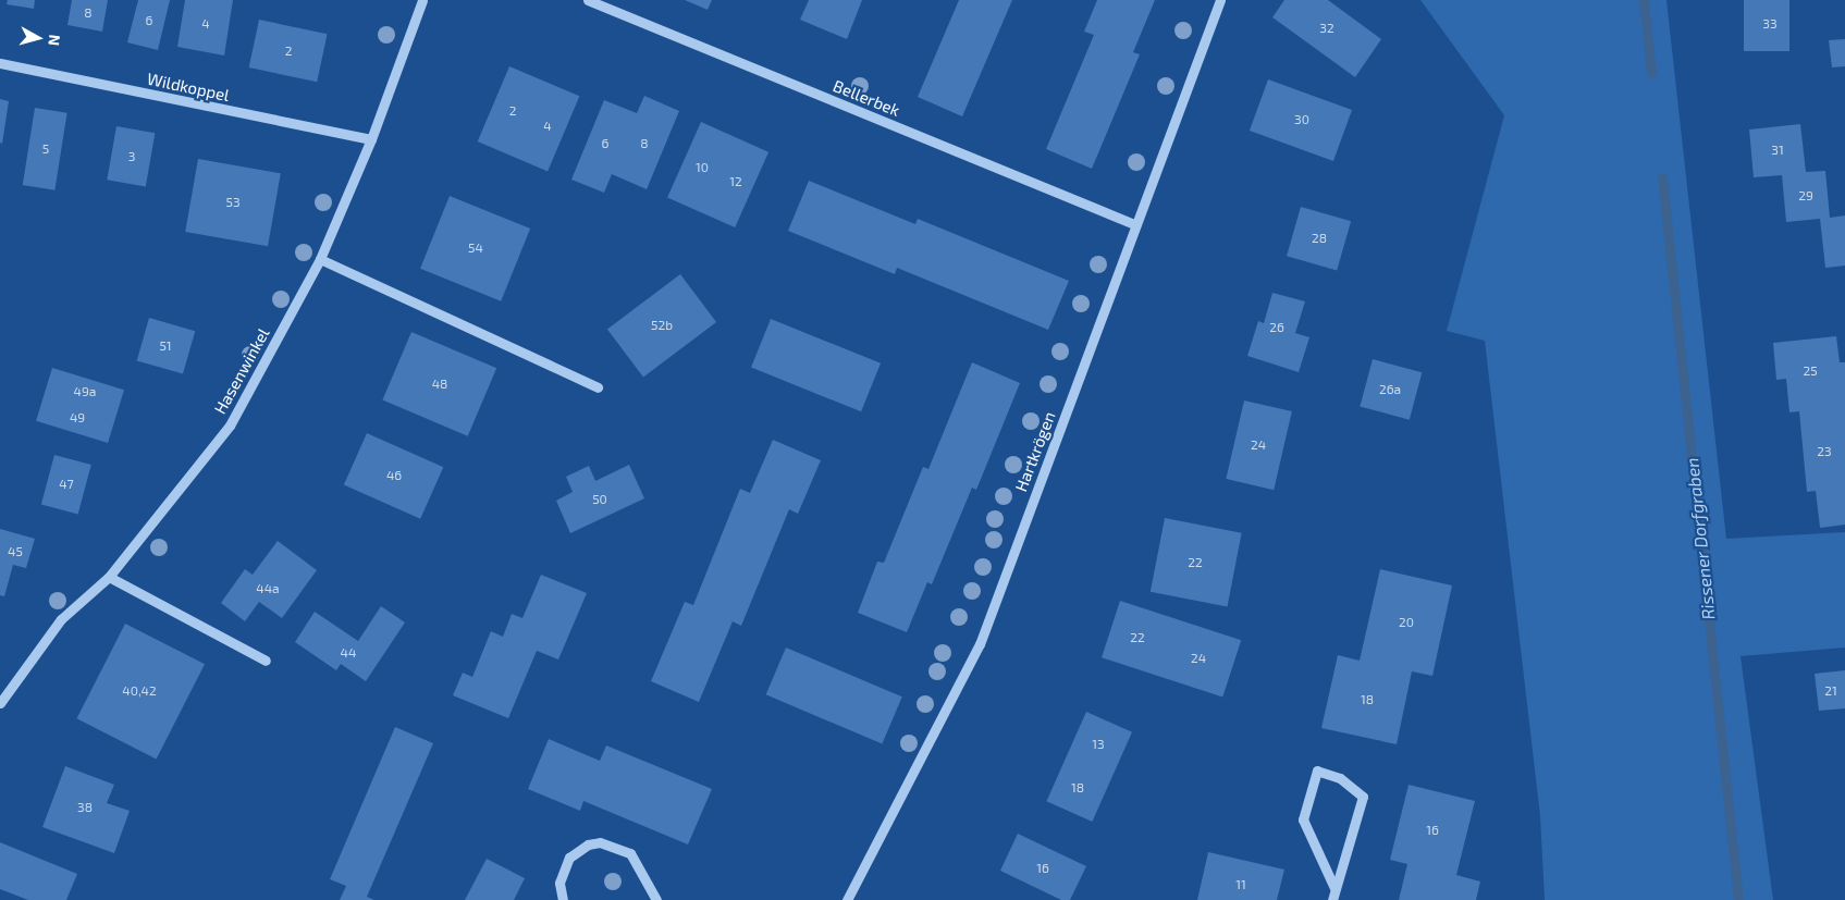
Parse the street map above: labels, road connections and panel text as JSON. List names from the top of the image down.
{
  "streets": {
    "street": [
      "Wildkoppel",
      "Bellerbek",
      "Hasenwinkel",
      "Hartkrögen"
    ]
  },
  "crossings": [
    ["Wildkoppel", "Hasenwinkel"],
    ["Bellerbek", "Hartkrögen"]
  ],
  "water": ["Rissener Dorfgraben"],
  "house_numbers": [
    "8",
    "6",
    "4",
    "33",
    "32",
    "2",
    "2",
    "30",
    "4",
    "6",
    "8",
    "5",
    "31",
    "3",
    "10",
    "12",
    "29",
    "53",
    "28",
    "54",
    "52b",
    "26",
    "51",
    "25",
    "48",
    "26a",
    "49a",
    "49",
    "24",
    "23",
    "46",
    "47",
    "50",
    "45",
    "22",
    "44a",
    "20",
    "22",
    "44",
    "24",
    "40,42",
    "21",
    "18",
    "13",
    "18",
    "38",
    "16",
    "16",
    "11"
  ],
  "north": "right"
}
